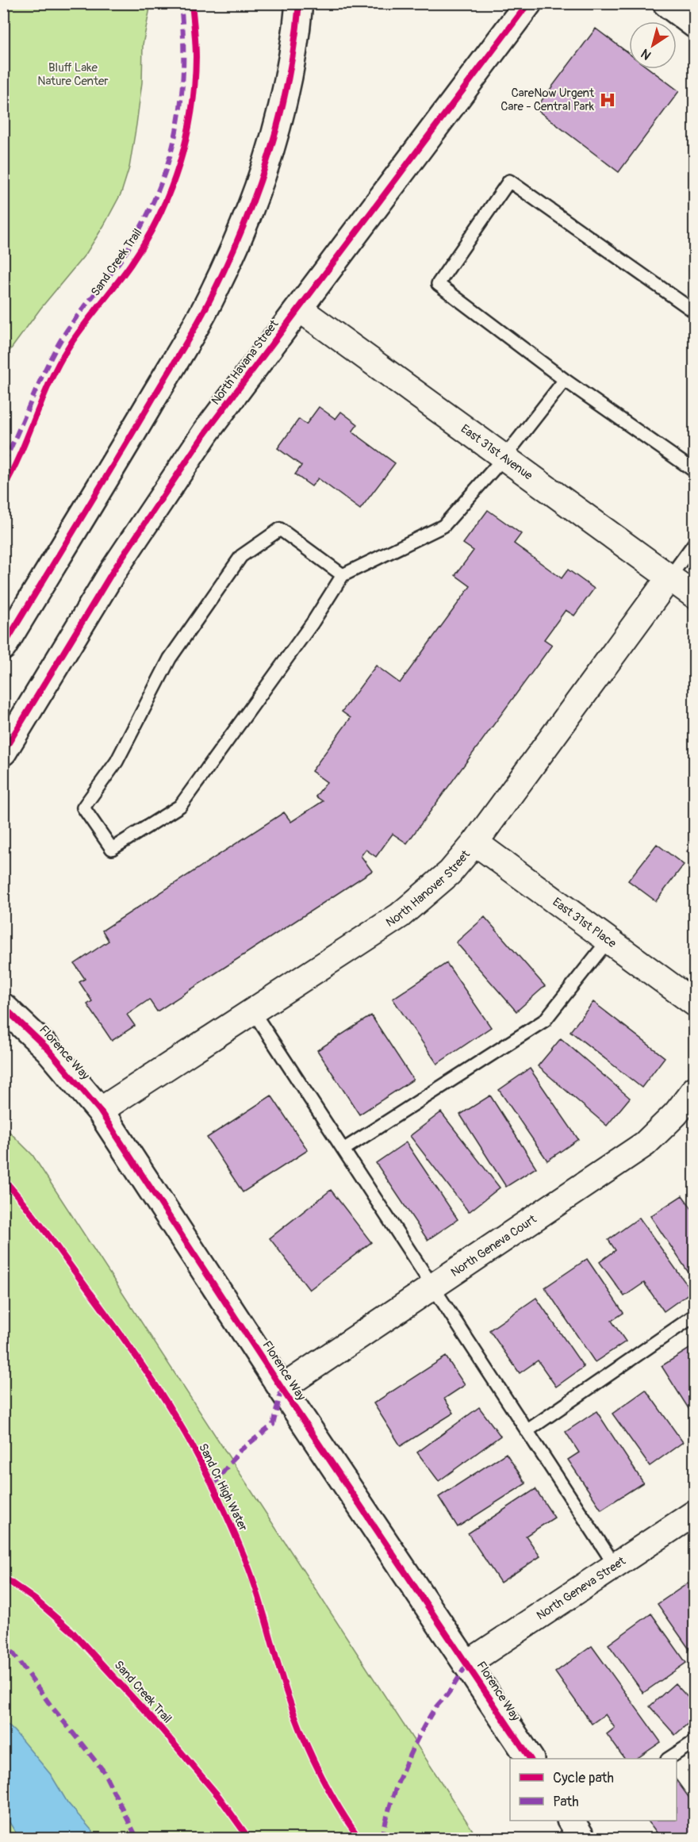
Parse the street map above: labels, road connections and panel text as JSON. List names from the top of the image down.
{
  "streets": {
    "main road": ["North Havana Street", "Florence Way"],
    "street": [
      "East 31st Avenue",
      "North Hanover Street",
      "East 31st Place",
      "North Geneva Court",
      "North Geneva Street"
    ],
    "cycle path": ["Sand Creek Trail", "Sand Cr High Water"]
  },
  "crossings": [
    ["North Havana Street", "East 31st Avenue"],
    ["East 31st Avenue", "North Hanover Street"],
    ["North Hanover Street", "East 31st Place"],
    ["North Hanover Street", "Florence Way"],
    ["Florence Way", "North Geneva Court"],
    ["Florence Way", "North Geneva Street"]
  ],
  "parks": ["Bluff Lake Nature Center"],
  "places": {
    "hospital": ["CareNow Urgent Care - Central Park"]
  },
  "legend": ["Cycle path", "Path"],
  "north": "bottom left"
}
